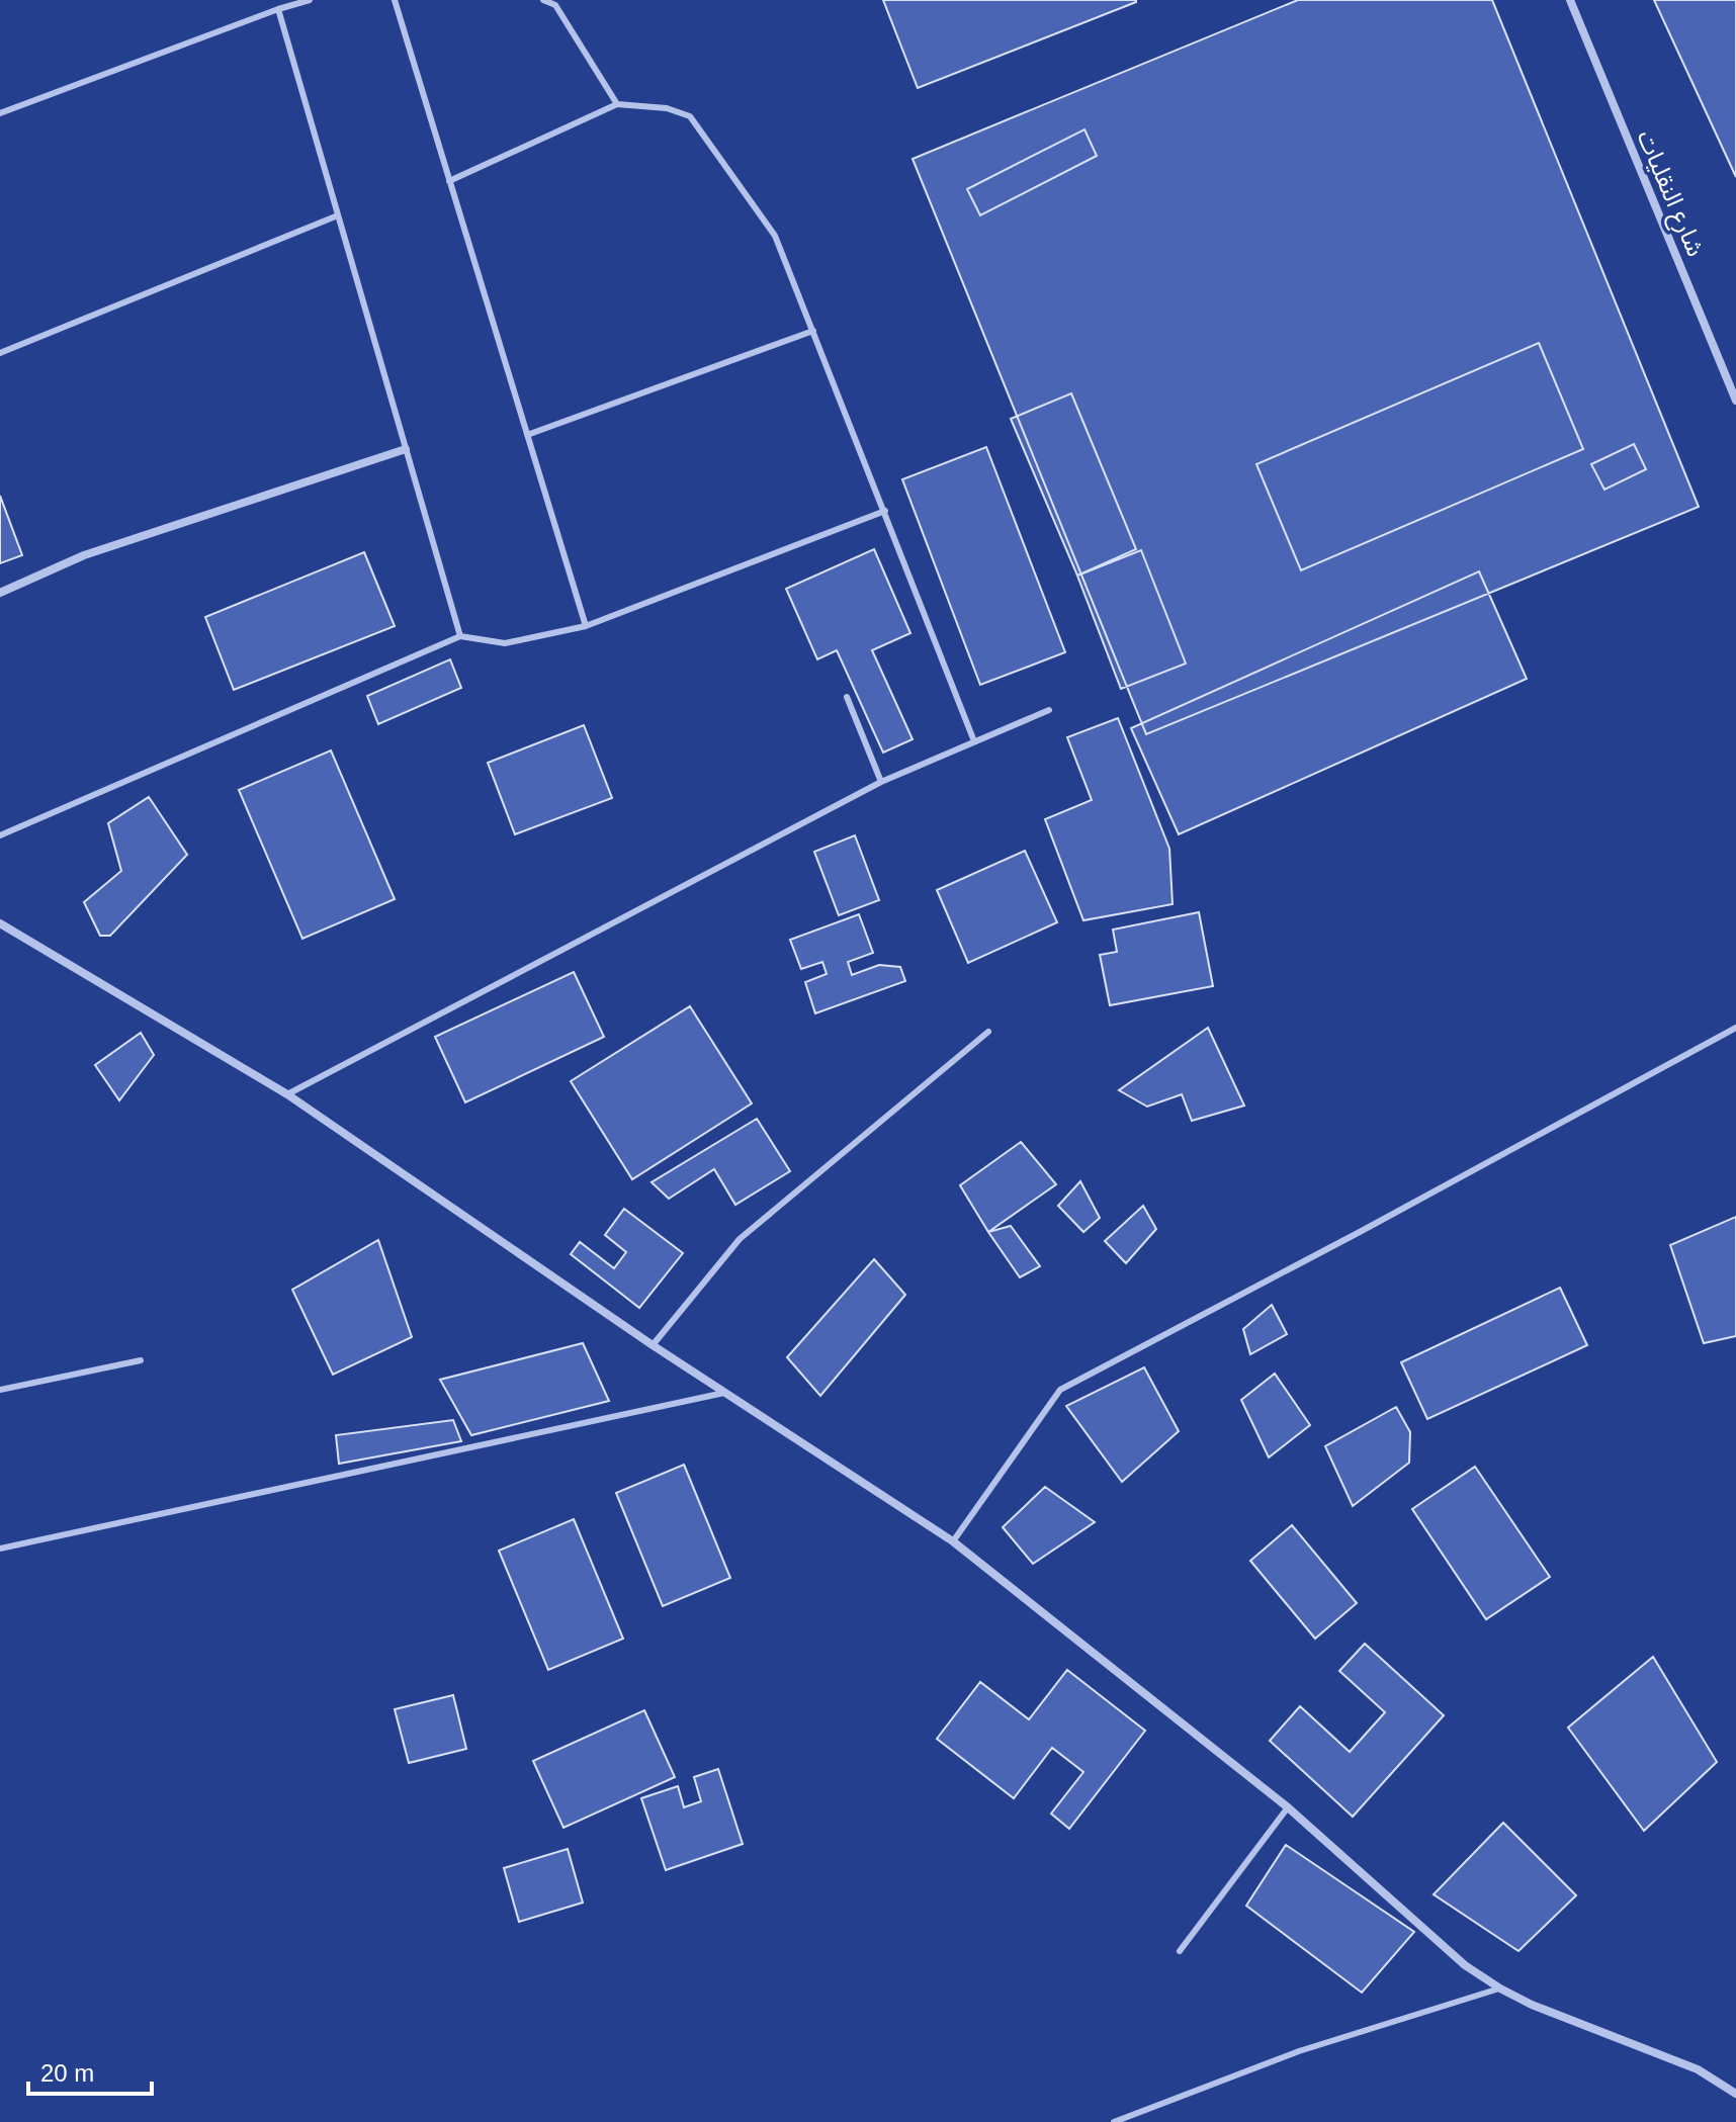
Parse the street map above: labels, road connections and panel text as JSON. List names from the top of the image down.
{
  "streets": {
    "street": ["شارع النقليات"]
  },
  "scale_bar": "20 m"
}
